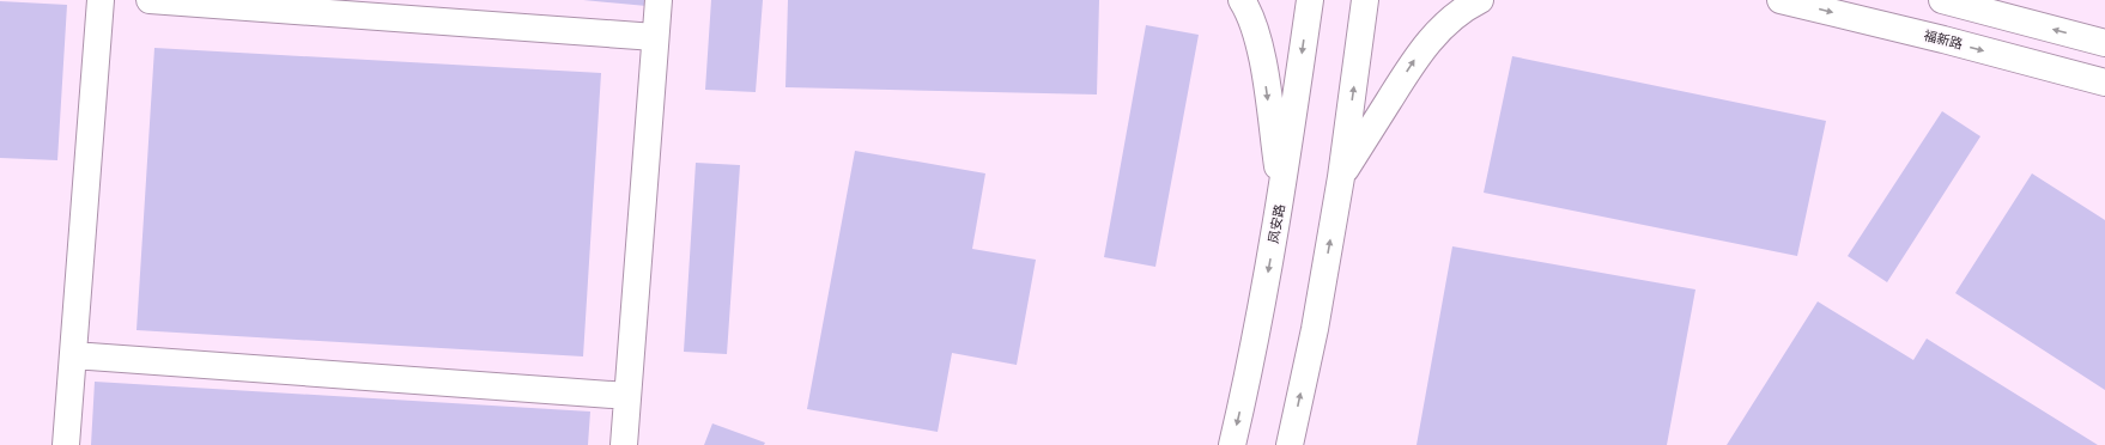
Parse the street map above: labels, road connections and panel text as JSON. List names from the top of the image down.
{
  "streets": {
    "street": ["福新路", "凤安路"]
  }
}
